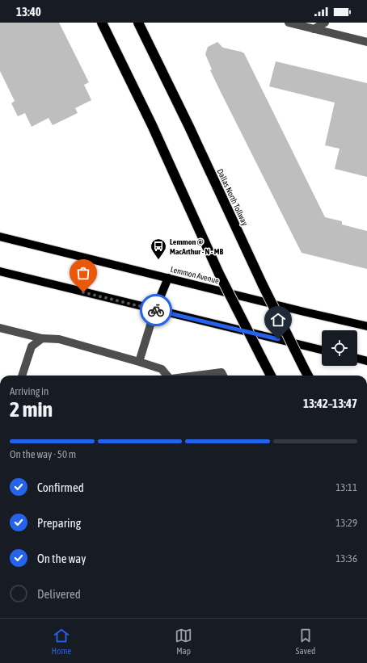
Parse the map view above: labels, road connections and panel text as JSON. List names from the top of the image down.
{
  "streets": {
    "highway": ["Dallas North Tollway"],
    "main road": ["Lemmon Avenue"]
  },
  "places": {
    "bus stop": ["Lemmon @ MacArthur - N - MB"]
  },
  "page": {
    "status": "13:40",
    "heading": ["2 min", "Arriving in", "13:42–13:47"],
    "bar": "On the way · 50 m",
    "list": [
      ["Confirmed", "13:11"],
      ["Preparing", "13:29"],
      ["On the way", "13:36"],
      "Delivered"
    ],
    "tabs": ["Home", "Map", "Saved"]
  }
}
